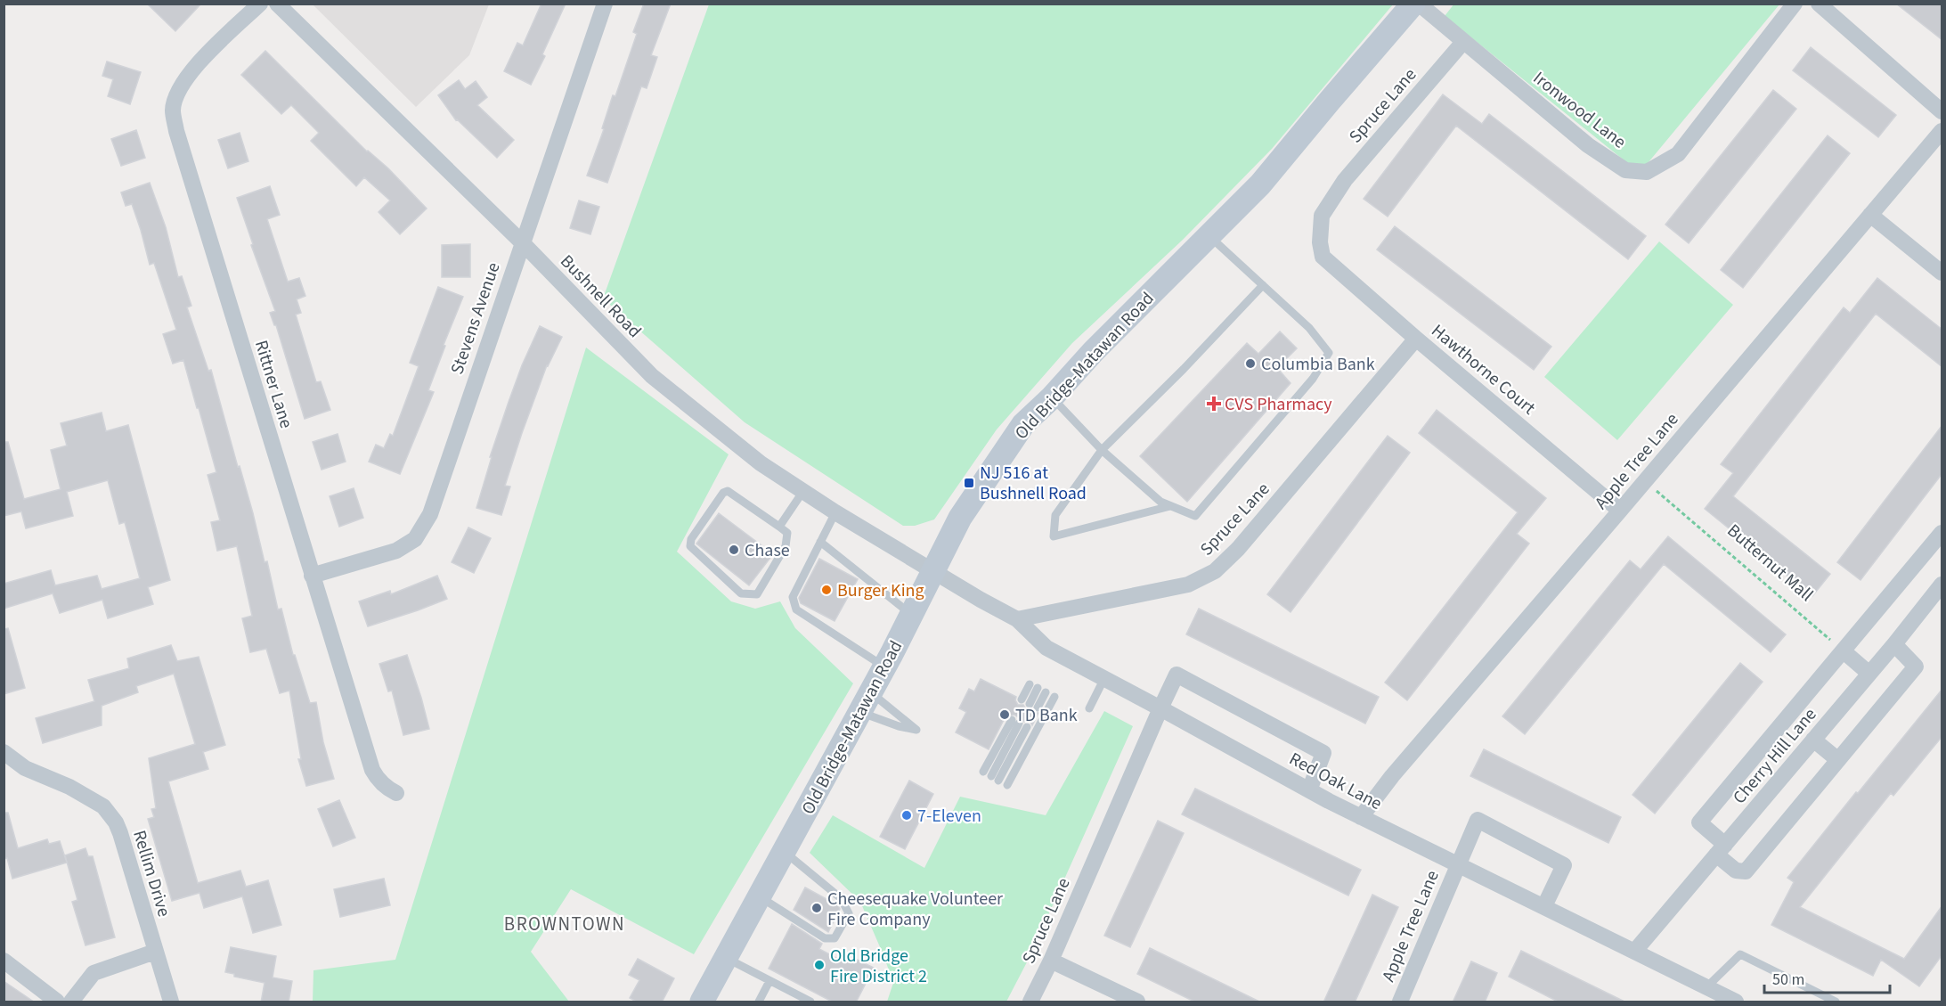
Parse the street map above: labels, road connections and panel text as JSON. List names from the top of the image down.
{
  "streets": {
    "main road": ["Old Bridge-Matawan Road"],
    "street": [
      "Spruce Lane",
      "Ironwood Lane",
      "Bushnell Road",
      "Stevens Avenue",
      "Hawthorne Court",
      "Rittner Lane",
      "Apple Tree Lane",
      "Cherry Hill Lane",
      "Red Oak Lane",
      "Rellim Drive"
    ],
    "path": ["Butternut Mall"]
  },
  "crossings": [
    ["Spruce Lane", "Ironwood Lane"],
    ["Spruce Lane", "Hawthorne Court"],
    ["Spruce Lane", "Red Oak Lane"],
    ["Bushnell Road", "Stevens Avenue"],
    ["Bushnell Road", "Old Bridge-Matawan Road"],
    ["Bushnell Road", "Red Oak Lane"],
    ["Stevens Avenue", "Rittner Lane"],
    ["Old Bridge-Matawan Road", "Red Oak Lane"],
    ["Hawthorne Court", "Apple Tree Lane"],
    ["Apple Tree Lane", "Butternut Mall"],
    ["Apple Tree Lane", "Red Oak Lane"],
    ["Cherry Hill Lane", "Red Oak Lane"]
  ],
  "districts": ["BROWNTOWN"],
  "places": {
    "other": [
      "Columbia Bank",
      "Chase",
      "Burger King",
      "TD Bank",
      "7-Eleven",
      "Cheesequake Volunteer Fire Company",
      "Old Bridge Fire District 2"
    ],
    "health": ["CVS Pharmacy"],
    "transit": ["NJ 516 at Bushnell Road"]
  },
  "scale_bar": "50 m"
}
